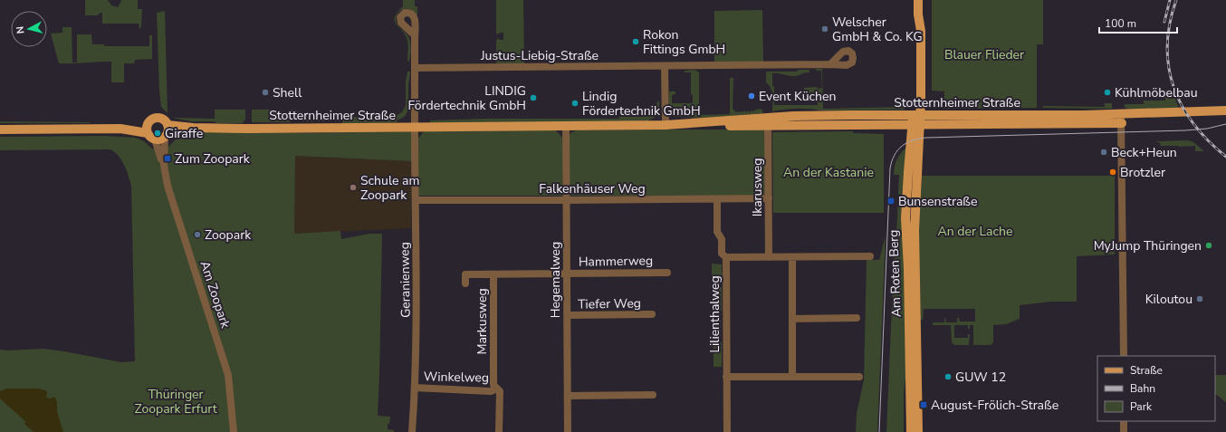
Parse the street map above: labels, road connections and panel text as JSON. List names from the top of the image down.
{
  "streets": {
    "main road": ["Stotternheimer Straße", "Am Roten Berg"],
    "street": [
      "Justus-Liebig-Straße",
      "Ikarusweg",
      "Falkenhäuser Weg",
      "Hammerweg",
      "Geranienweg",
      "Hegemalweg",
      "Am Zoopark",
      "Tiefer Weg",
      "Lilienthalweg",
      "Markusweg",
      "Winkelweg"
    ]
  },
  "crossings": [
    ["Stotternheimer Straße", "Ikarusweg"],
    ["Stotternheimer Straße", "Am Roten Berg"],
    ["Stotternheimer Straße", "Geranienweg"],
    ["Stotternheimer Straße", "Hegemalweg"],
    ["Stotternheimer Straße", "Am Zoopark"],
    ["Ikarusweg", "Falkenhäuser Weg"],
    ["Falkenhäuser Weg", "Geranienweg"],
    ["Falkenhäuser Weg", "Hegemalweg"],
    ["Falkenhäuser Weg", "Lilienthalweg"],
    ["Hammerweg", "Hegemalweg"],
    ["Hammerweg", "Markusweg"],
    ["Geranienweg", "Winkelweg"],
    ["Hegemalweg", "Tiefer Weg"],
    ["Markusweg", "Winkelweg"]
  ],
  "parks": [
    "Blauer Flieder",
    "An der Kastanie",
    "An der Lache",
    "Thüringer Zoopark Erfurt"
  ],
  "places": {
    "other": [
      "Welscher GmbH & Co. KG",
      "Rokon Fittings GmbH",
      "Shell",
      "Kühlmöbelbau",
      "Event Küchen",
      "LINDIG Fördertechnik GmbH",
      "Lindig Fördertechnik GmbH",
      "Giraffe",
      "Beck+Heun",
      "Brotzler",
      "Schule am Zoopark",
      "Zoopark",
      "MyJump Thüringen",
      "Kiloutou",
      "GUW 12"
    ],
    "transit": ["Zum Zoopark", "Bunsenstraße", "August-Frölich-Straße"]
  },
  "legend": ["Straße", "Bahn", "Park"],
  "scale_bar": "100 m",
  "north": "left"
}
